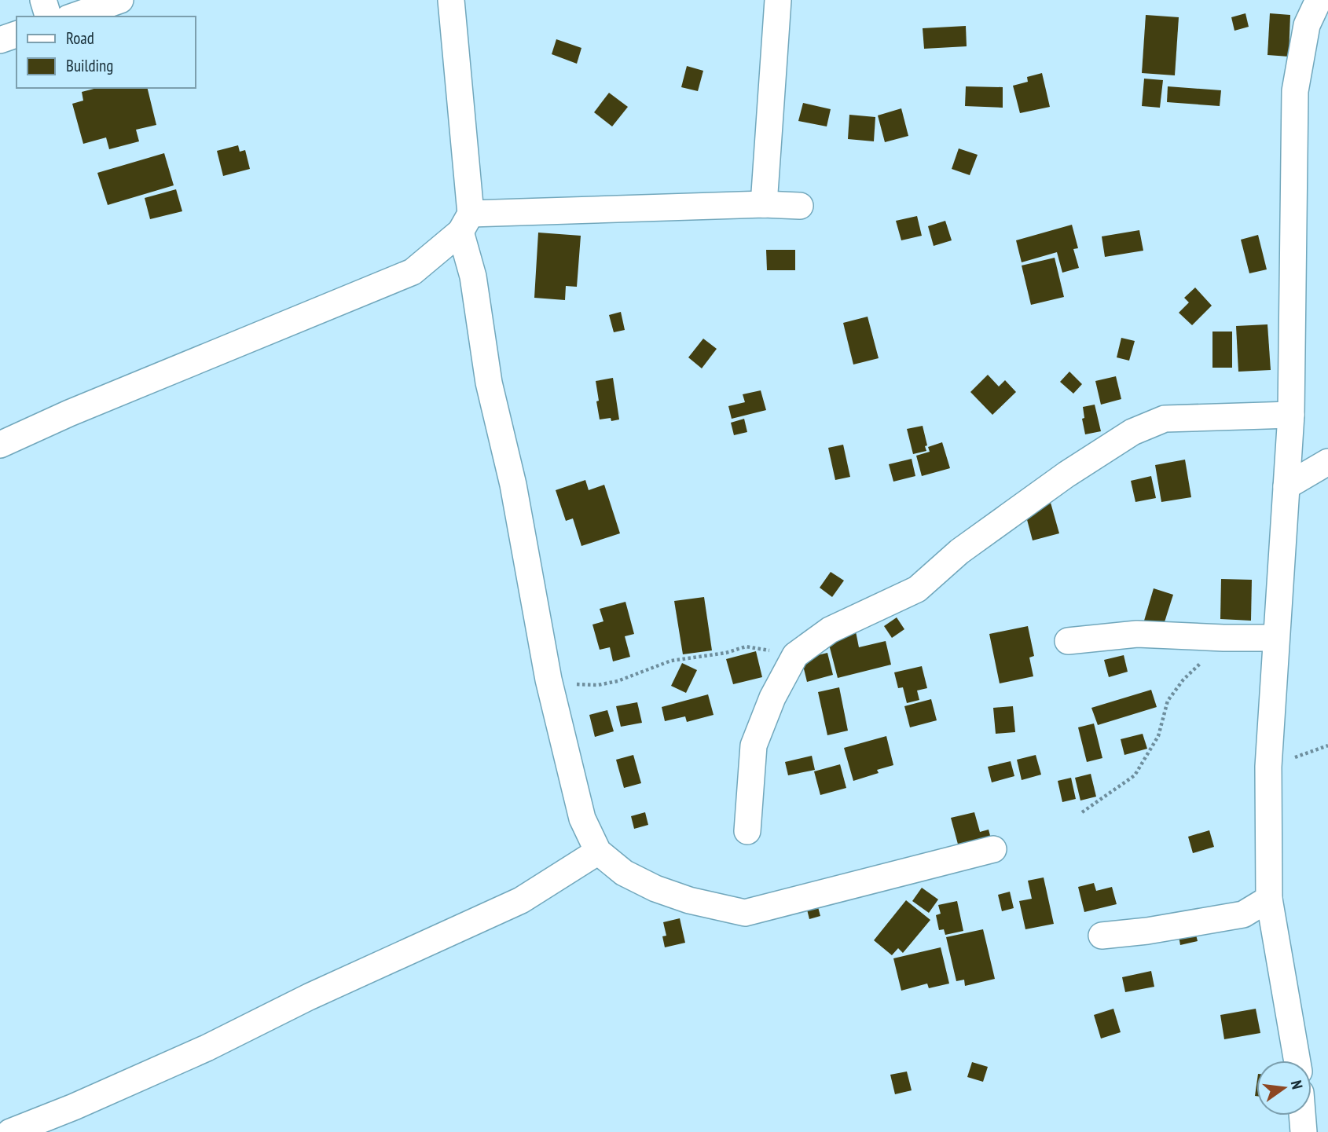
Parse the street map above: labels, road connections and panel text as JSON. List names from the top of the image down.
{
  "legend": ["Road", "Building"],
  "north": "right"
}
